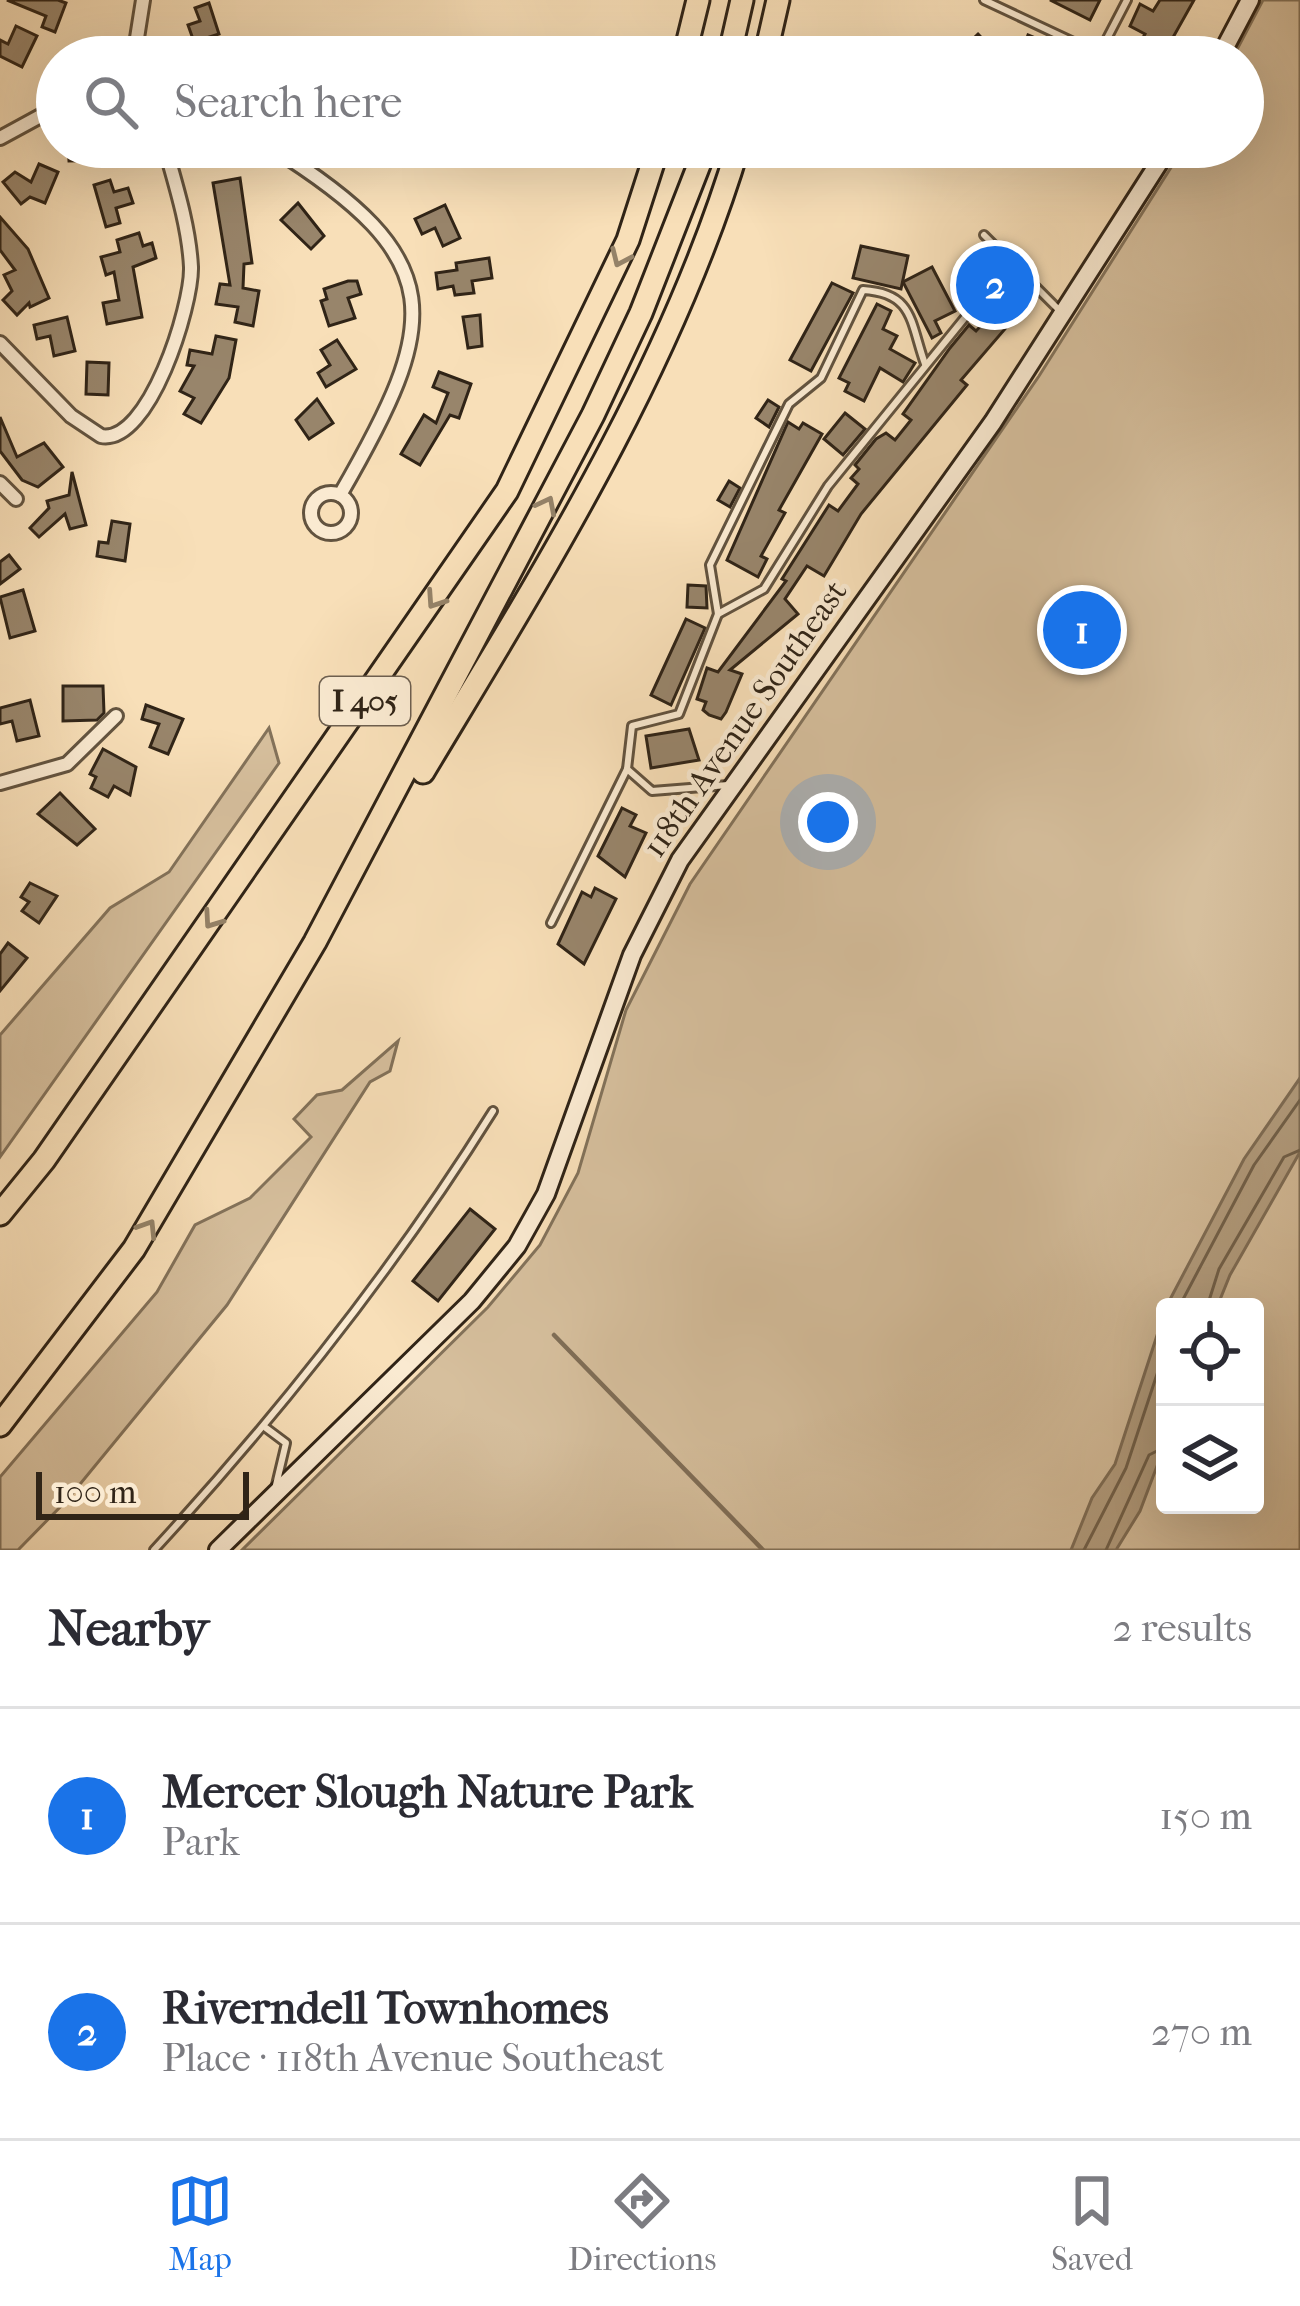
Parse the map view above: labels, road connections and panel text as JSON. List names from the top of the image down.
{
  "streets": {
    "highway": ["I 405"],
    "street": ["118th Avenue Southeast"]
  },
  "scale_bar": "100 m",
  "page": {
    "search": "Search here",
    "pins": ["2", "1"],
    "scale": "100 m",
    "heading": ["Nearby", "2 results"],
    "list": [
      {
        "mark": "1",
        "name": "Mercer Slough Nature Park",
        "note": "Park",
        "value": "150 m"
      },
      {
        "mark": "2",
        "name": "Riverndell Townhomes",
        "note": "Place · 118th Avenue Southeast",
        "value": "270 m"
      }
    ],
    "nav": ["Map", "Directions", "Saved"]
  }
}
